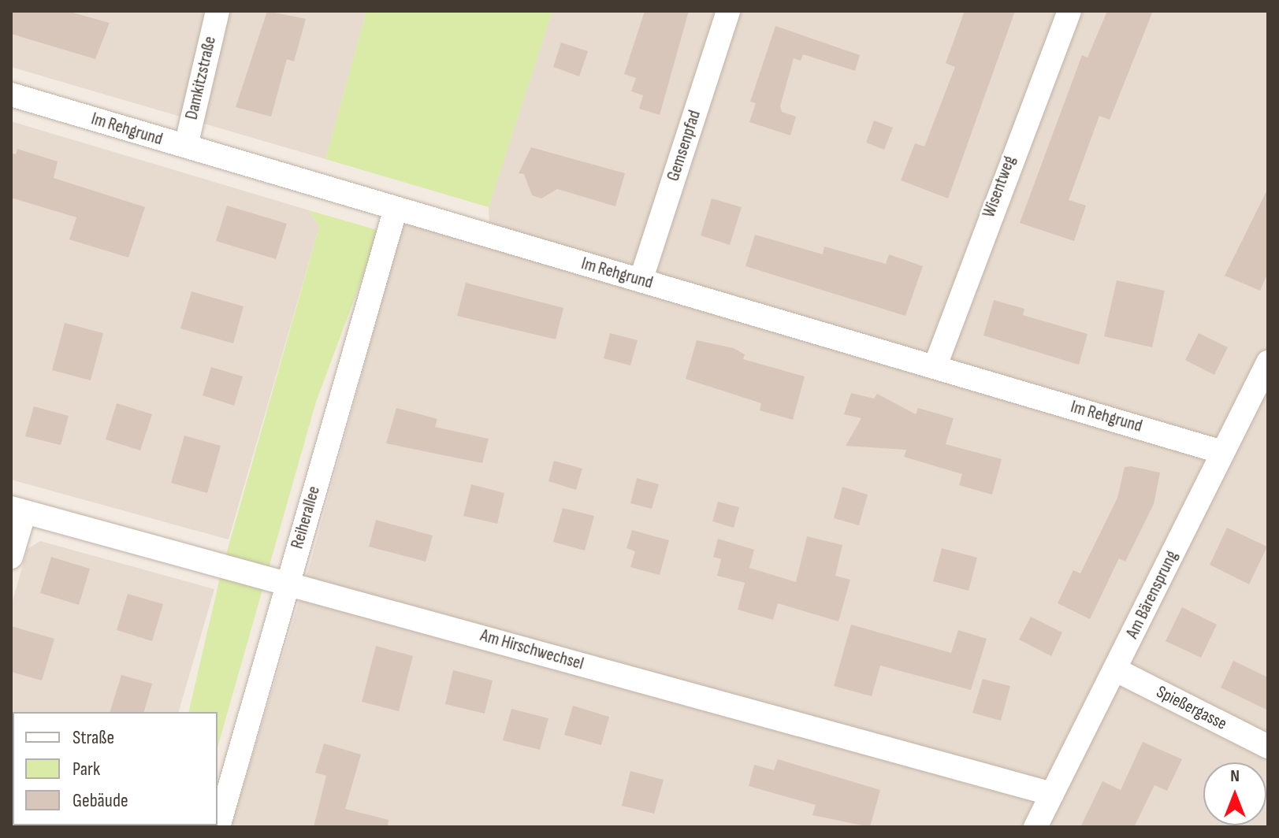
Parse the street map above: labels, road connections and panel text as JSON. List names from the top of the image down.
{
  "streets": {
    "street": [
      "Damkitzstraße",
      "Im Rehgrund",
      "Gemsenpfad",
      "Wisentweg",
      "Reiherallee",
      "Am Bärensprung",
      "Am Hirschwechsel",
      "Spießergasse"
    ]
  },
  "crossings": [
    ["Damkitzstraße", "Im Rehgrund"],
    ["Im Rehgrund", "Gemsenpfad"],
    ["Im Rehgrund", "Wisentweg"],
    ["Im Rehgrund", "Reiherallee"],
    ["Im Rehgrund", "Am Bärensprung"],
    ["Reiherallee", "Am Hirschwechsel"],
    ["Am Bärensprung", "Am Hirschwechsel"],
    ["Am Bärensprung", "Spießergasse"]
  ],
  "legend": ["Straße", "Park", "Gebäude"],
  "north": "top"
}
